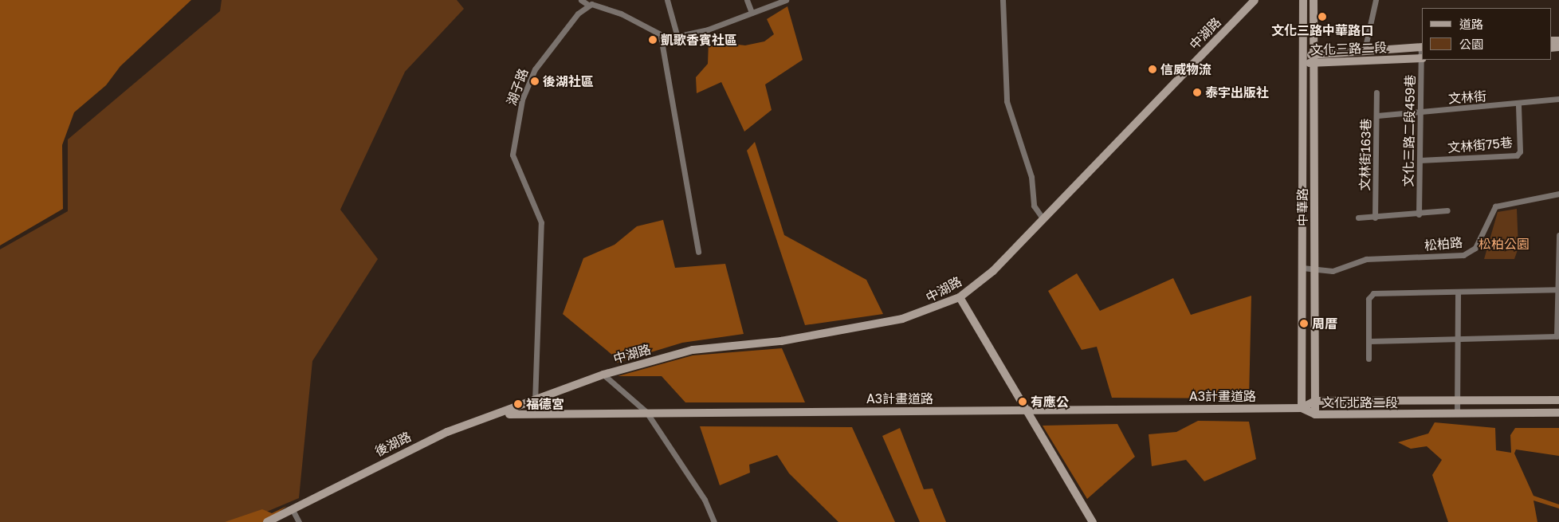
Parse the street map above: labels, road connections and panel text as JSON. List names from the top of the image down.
{
  "streets": {
    "street": [
      "中湖路",
      "文化三路二段",
      "湖子路",
      "文林街",
      "文化三路二段459巷",
      "文林街75巷",
      "文林街163巷",
      "中華路",
      "松柏路",
      "A3計畫道路",
      "文化北路二段",
      "後湖路"
    ]
  },
  "crossings": [
    ["中湖路", "湖子路"],
    ["中湖路", "後湖路"],
    ["文化三路二段", "文化三路二段459巷"],
    ["文化三路二段", "中華路"],
    ["湖子路", "後湖路"],
    ["文林街", "文化三路二段459巷"],
    ["文林街", "文林街75巷"],
    ["文林街", "文林街163巷"],
    ["文化三路二段459巷", "文林街75巷"],
    ["中華路", "松柏路"],
    ["中華路", "A3計畫道路"],
    ["中華路", "文化北路二段"],
    ["A3計畫道路", "文化北路二段"],
    ["A3計畫道路", "後湖路"]
  ],
  "parks": ["松柏公園"],
  "places": [
    "文化三路中華路口",
    "凱歌香賓社區",
    "信威物流",
    "後湖社區",
    "泰宇出版社",
    "周厝",
    "有應公",
    "福德宮"
  ],
  "legend": ["道路", "公園"]
}
